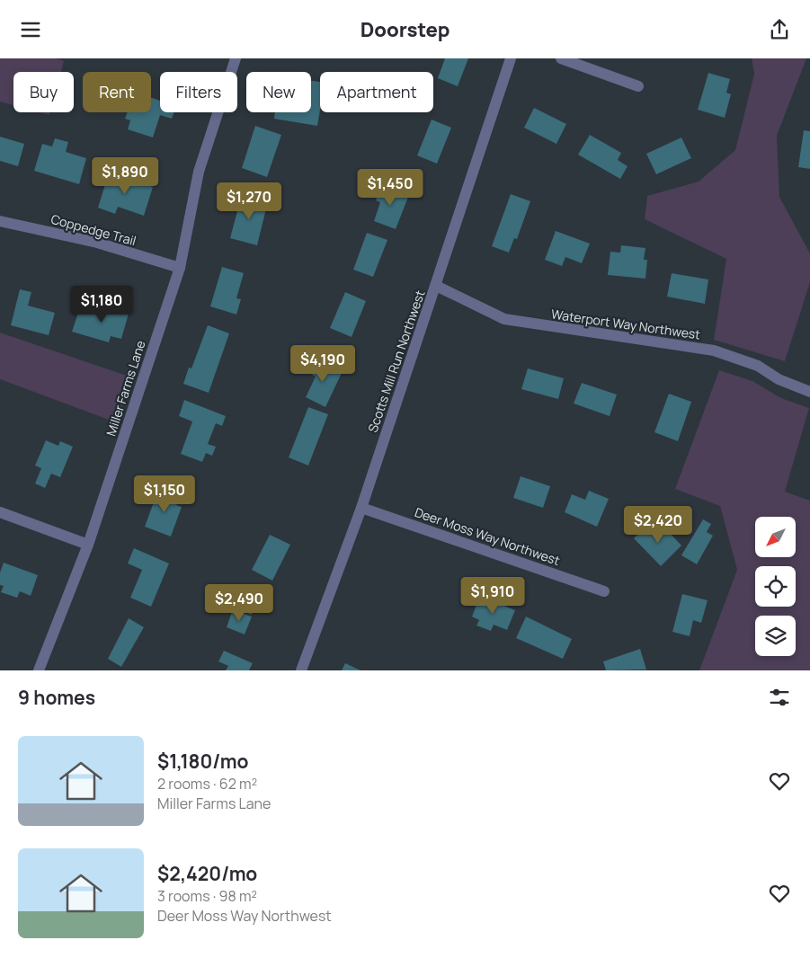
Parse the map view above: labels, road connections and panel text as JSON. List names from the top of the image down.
{
  "streets": {
    "street": [
      "Coppedge Trail",
      "Waterport Way Northwest",
      "Scotts Mill Run Northwest",
      "Miller Farms Lane",
      "Deer Moss Way Northwest"
    ]
  },
  "crossings": [
    ["Coppedge Trail", "Miller Farms Lane"],
    ["Waterport Way Northwest", "Scotts Mill Run Northwest"],
    ["Scotts Mill Run Northwest", "Deer Moss Way Northwest"]
  ],
  "north": "bottom left",
  "page": {
    "header": "Doorstep",
    "chip": [
      "Buy",
      "Rent",
      "Filters",
      "New",
      "Apartment"
    ],
    "price": [
      "$1,890",
      "$1,450",
      "$1,270",
      "$1,180",
      "$4,190",
      "$1,150",
      "$2,420",
      "$1,910",
      "$2,490"
    ],
    "heading": "9 homes",
    "list": [
      {
        "name": "$1,180/mo",
        "note": "2 rooms · 62 m² · Miller Farms Lane"
      },
      {
        "name": "$2,420/mo",
        "note": "3 rooms · 98 m² · Deer Moss Way Northwest"
      }
    ]
  }
}
